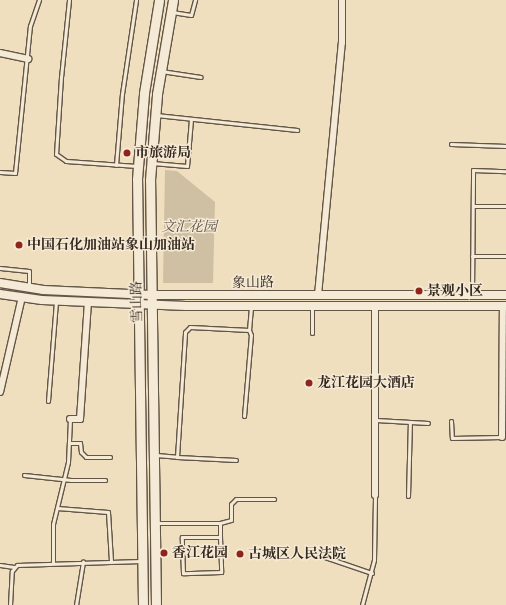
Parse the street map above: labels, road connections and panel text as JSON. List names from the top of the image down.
{
  "streets": {
    "main road": ["雪山路"],
    "street": ["象山路"]
  },
  "crossings": [
    ["象山路", "雪山路"]
  ],
  "parks": ["文汇花园"],
  "places": [
    "市旅游局",
    "中国石化加油站象山加油站",
    "景观小区",
    "龙江花园大酒店",
    "香江花园",
    "古城区人民法院"
  ]
}
